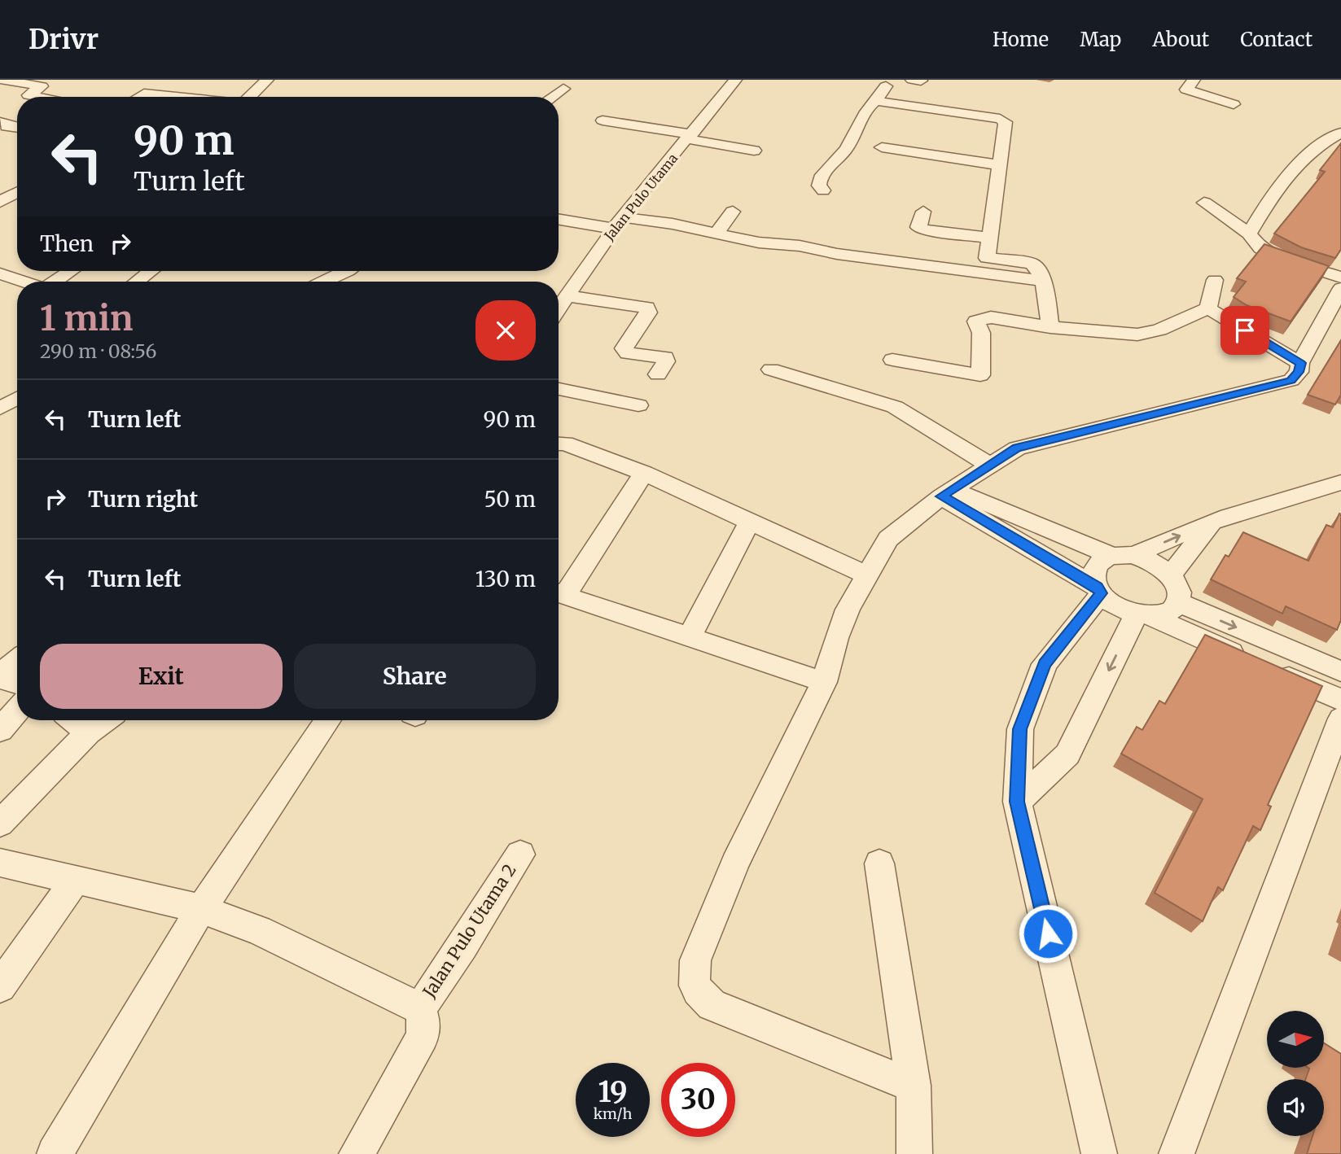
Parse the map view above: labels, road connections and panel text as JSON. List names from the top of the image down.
{
  "streets": {
    "street": ["Jalan Pulo Utama", "Jalan Pulo Utama 2"]
  },
  "north": "right",
  "page": {
    "header": "Drivr",
    "nav": [
      "Home",
      "Map",
      "About",
      "Contact"
    ],
    "turn": ["90 m", "Turn left"],
    "then": "Then",
    "heading": ["1 min", "290 m · 08:56"],
    "list": [
      {
        "name": "Turn left",
        "value": "90 m"
      },
      {
        "name": "Turn right",
        "value": "50 m"
      },
      {
        "name": "Turn left",
        "value": "130 m"
      }
    ],
    "buttons": ["Exit", "Share"],
    "speed": "19 km/h",
    "limit": "30"
  }
}
